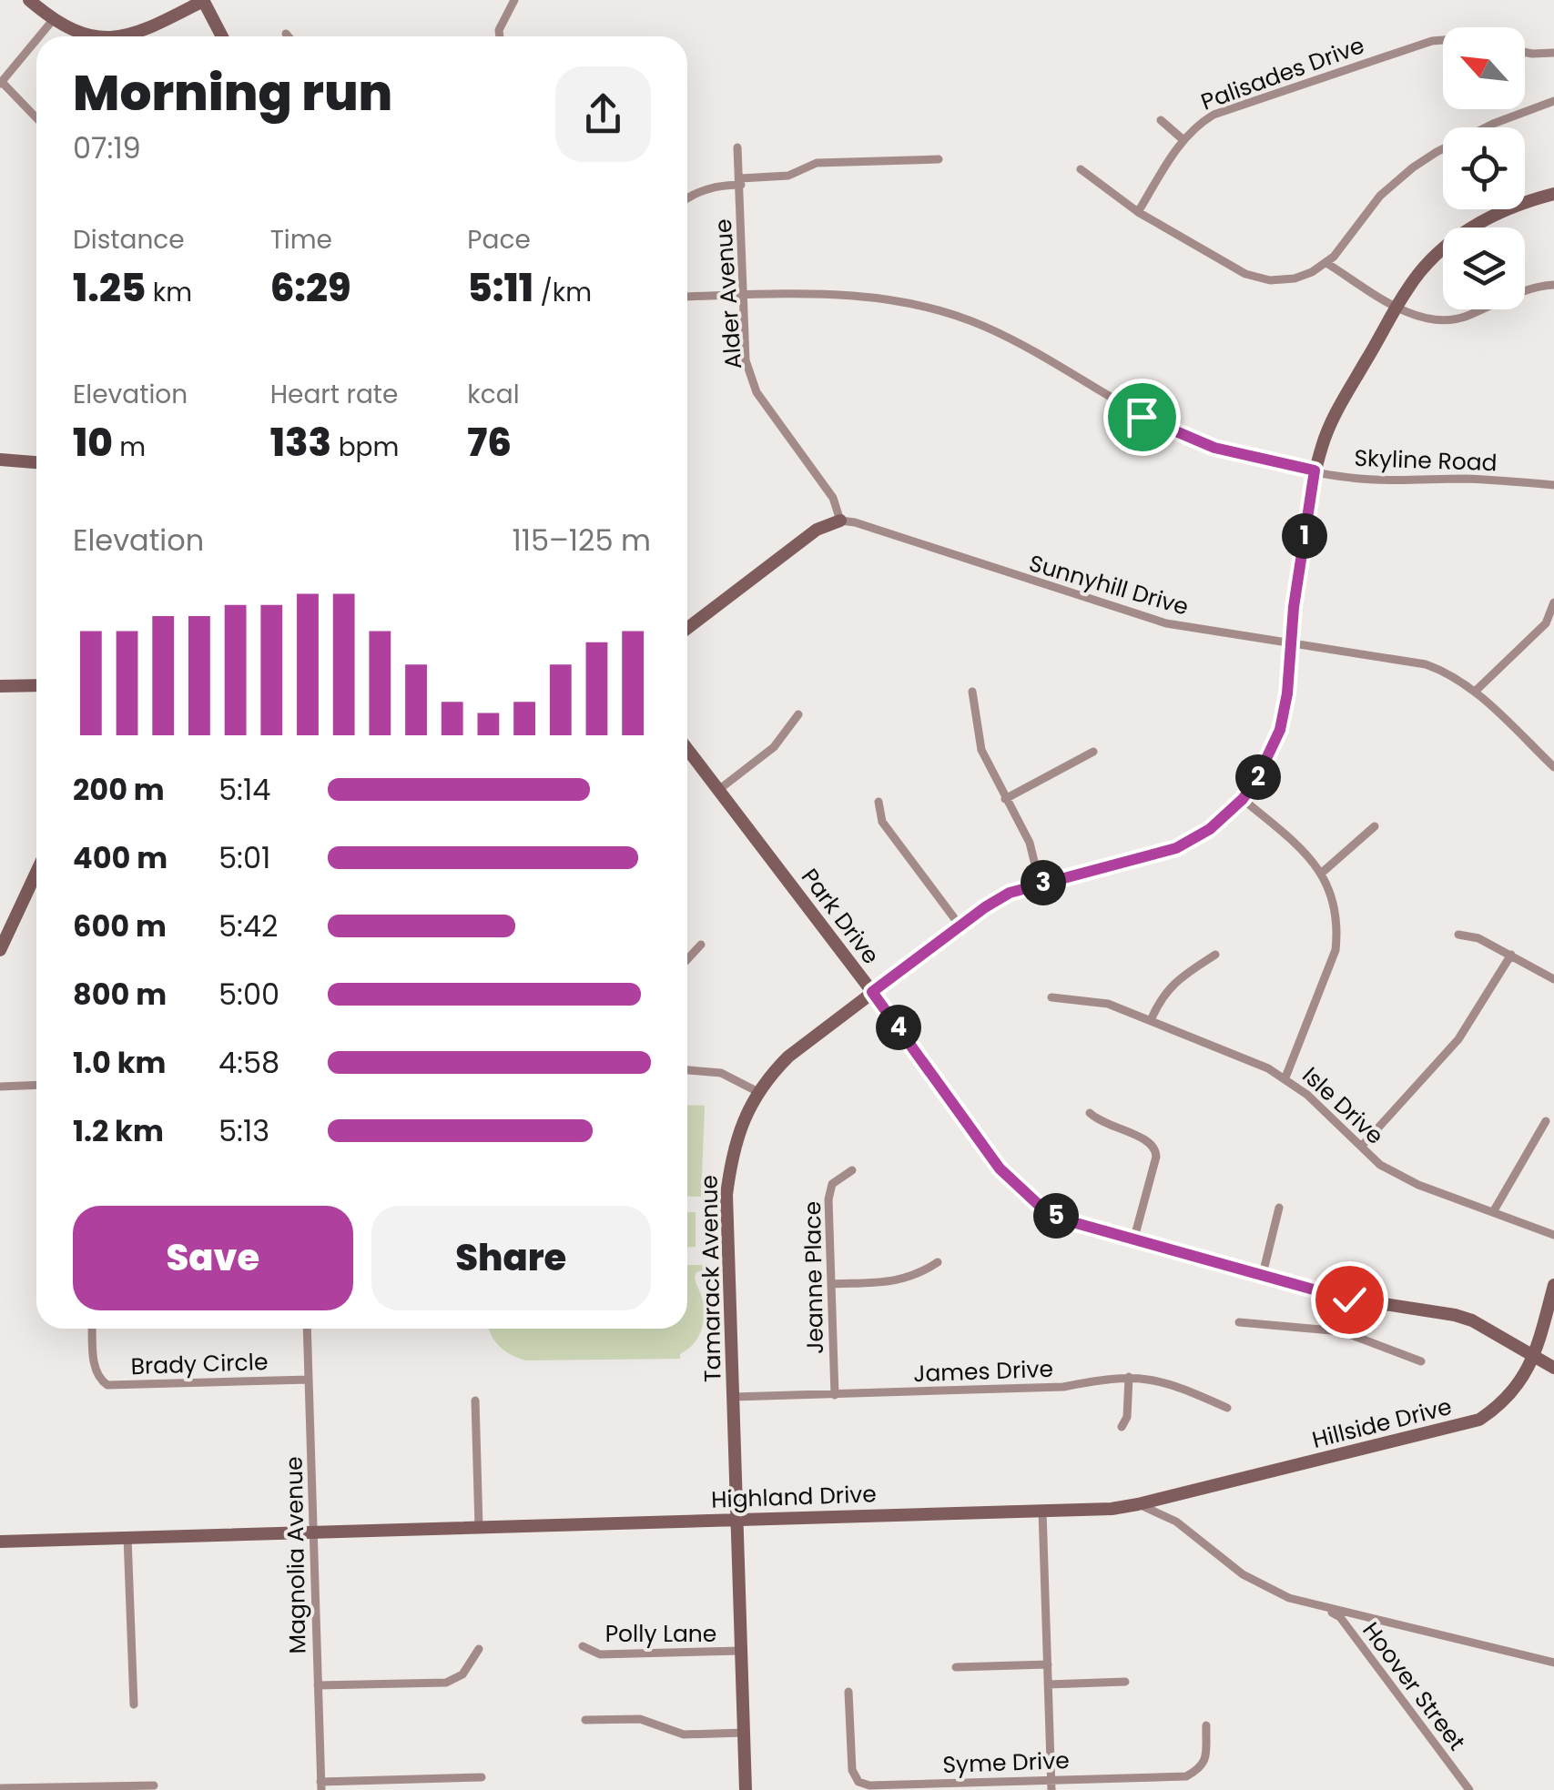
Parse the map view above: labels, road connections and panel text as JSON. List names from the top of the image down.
{
  "streets": {
    "street": [
      "Palisades Drive",
      "Alder Avenue",
      "Skyline Road",
      "Sunnyhill Drive",
      "Park Drive",
      "Isle Drive",
      "Jeanne Place",
      "Tamarack Avenue",
      "Brady Circle",
      "James Drive",
      "Hillside Drive",
      "Highland Drive",
      "Magnolia Avenue",
      "Polly Lane",
      "Hoover Street",
      "Syme Drive"
    ]
  },
  "crossings": [
    ["Alder Avenue", "Skyline Road"],
    ["Alder Avenue", "Sunnyhill Drive"],
    ["Skyline Road", "Tamarack Avenue"],
    ["Sunnyhill Drive", "Tamarack Avenue"],
    ["Park Drive", "Tamarack Avenue"],
    ["Park Drive", "Hillside Drive"],
    ["Jeanne Place", "James Drive"],
    ["Tamarack Avenue", "James Drive"],
    ["Tamarack Avenue", "Highland Drive"],
    ["Tamarack Avenue", "Polly Lane"],
    ["Brady Circle", "Magnolia Avenue"],
    ["Hillside Drive", "Highland Drive"],
    ["Highland Drive", "Magnolia Avenue"]
  ],
  "north": "top left",
  "page": {
    "heading": ["Morning run", "07:19"],
    "stats": [
      ["Distance", "1.25 km"],
      ["Time", "6:29"],
      ["Pace", "5:11 /km"],
      ["Elevation", "10 m"],
      ["Heart rate", "133 bpm"],
      ["kcal", "76"]
    ],
    "chart": ["Elevation", "115–125 m"],
    "pins": [
      "1",
      "2",
      "3",
      "4",
      "5"
    ],
    "list": [
      {
        "name": "200 m",
        "note": "5:14"
      },
      {
        "name": "400 m",
        "note": "5:01"
      },
      {
        "name": "600 m",
        "note": "5:42"
      },
      {
        "name": "800 m",
        "note": "5:00"
      },
      {
        "name": "1.0 km",
        "note": "4:58"
      },
      {
        "name": "1.2 km",
        "note": "5:13"
      }
    ],
    "buttons": ["Save", "Share"]
  }
}
